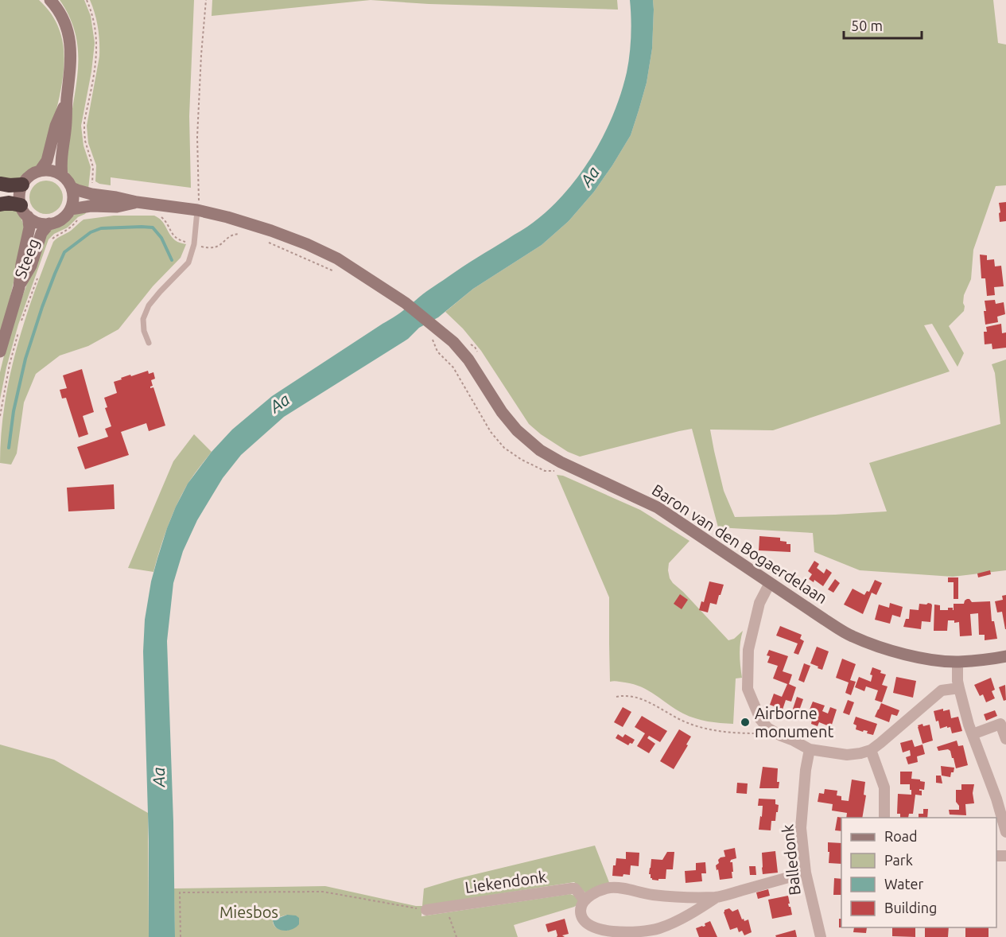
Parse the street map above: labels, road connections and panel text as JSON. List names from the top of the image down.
{
  "streets": {
    "main road": ["Steeg", "Baron van den Bogaerdelaan"],
    "street": ["Balledonk", "Liekendonk"]
  },
  "crossings": [
    ["Steeg", "Baron van den Bogaerdelaan"]
  ],
  "water": ["Aa"],
  "parks": ["Miesbos"],
  "places": ["Airborne monument"],
  "legend": [
    "Road",
    "Park",
    "Water",
    "Building"
  ],
  "scale_bar": "50 m"
}
